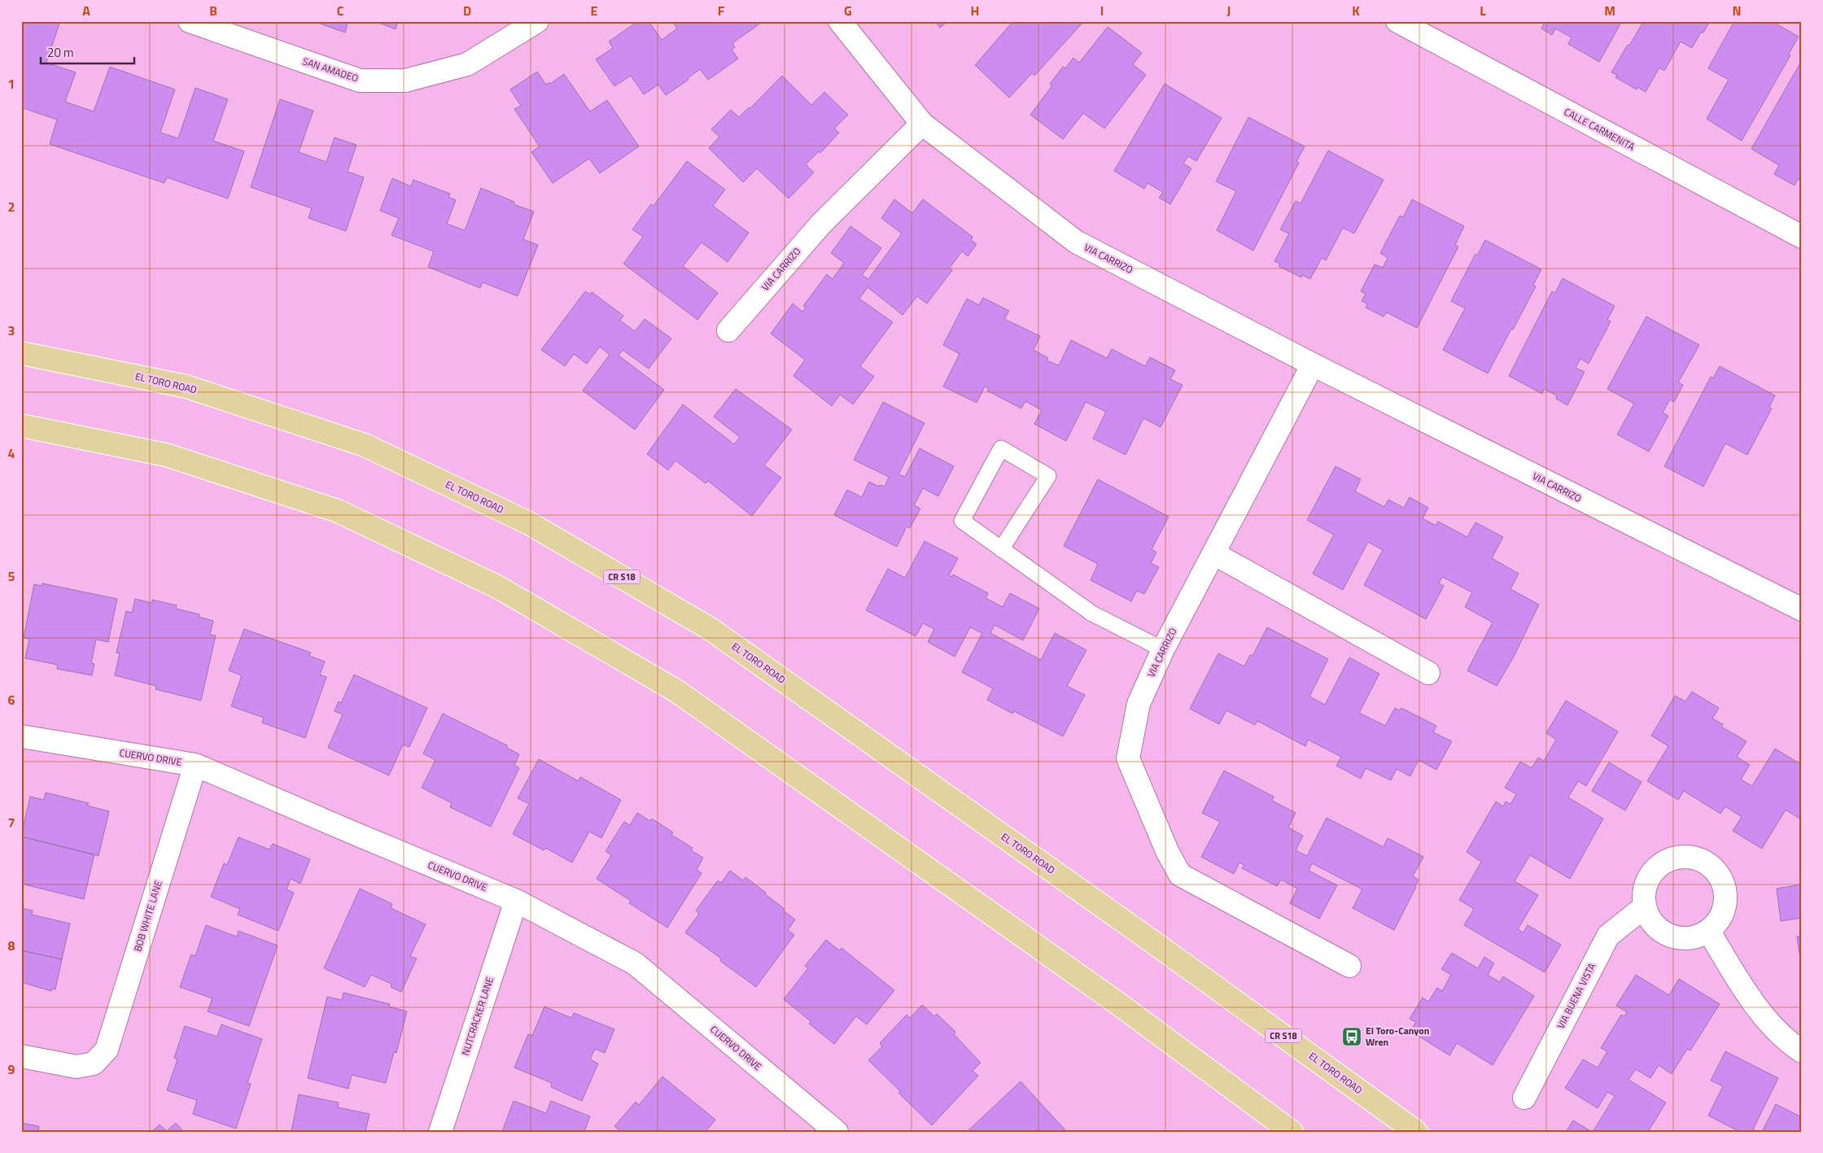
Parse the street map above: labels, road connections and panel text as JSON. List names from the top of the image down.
{
  "streets": {
    "main road": ["EL TORO ROAD", "CR S18"],
    "street": [
      "SAN AMADEO",
      "CALLE CARMENITA",
      "VIA CARRIZO",
      "CUERVO DRIVE",
      "BOB WHITE LANE",
      "VIA BUENA VISTA",
      "NUTCRACKER LANE"
    ]
  },
  "crossings": [
    ["CUERVO DRIVE", "BOB WHITE LANE"],
    ["CUERVO DRIVE", "NUTCRACKER LANE"]
  ],
  "places": {
    "bus stop": ["El Toro-Canyon Wren"]
  },
  "scale_bar": "20 m",
  "grid": {
    "columns": [
      "A",
      "B",
      "C",
      "D",
      "E",
      "F",
      "G",
      "H",
      "I",
      "J",
      "K",
      "L",
      "M",
      "N"
    ],
    "rows": [
      "1",
      "2",
      "3",
      "4",
      "5",
      "6",
      "7",
      "8",
      "9"
    ]
  }
}
